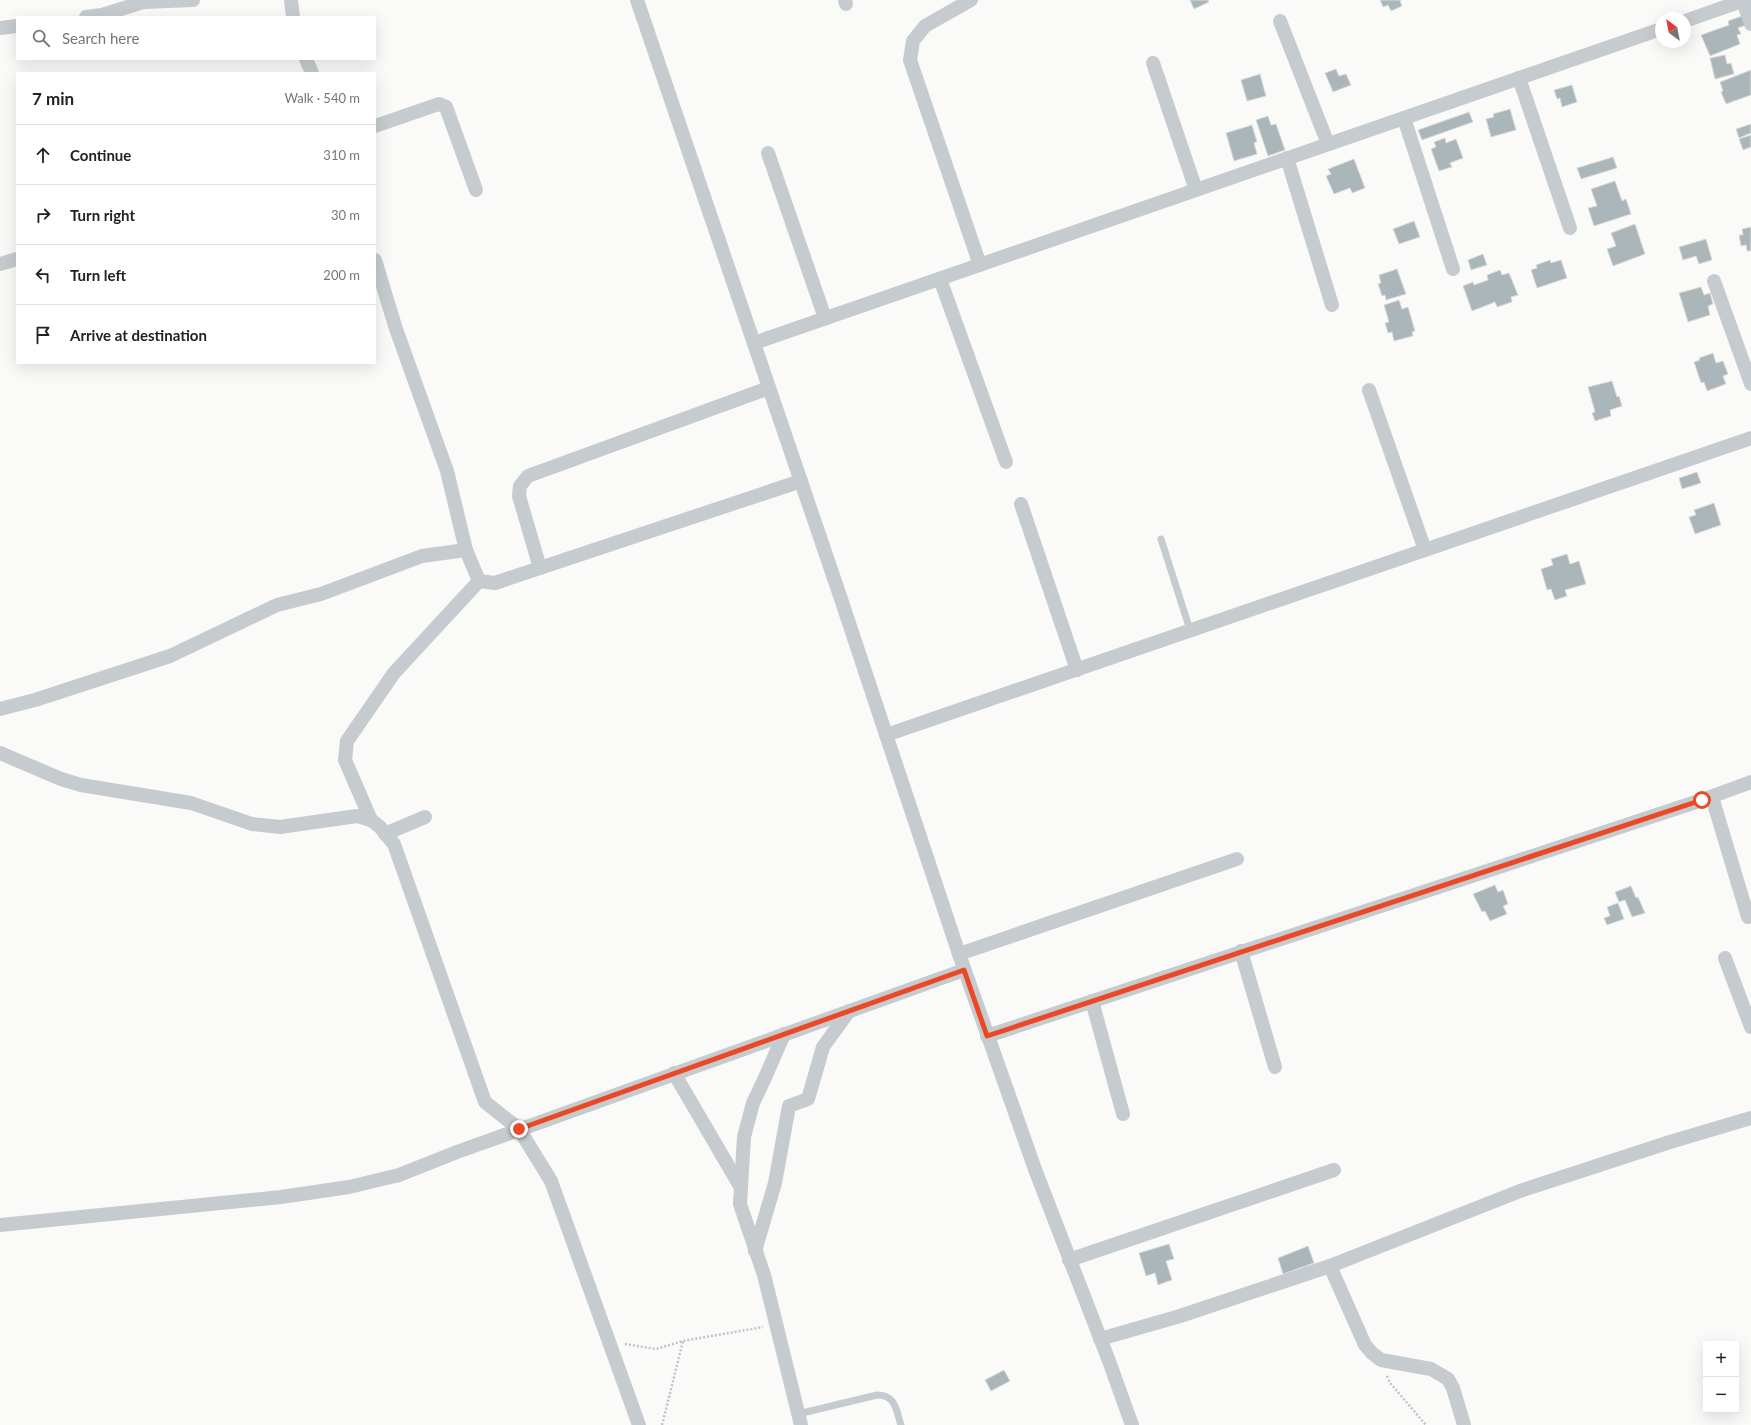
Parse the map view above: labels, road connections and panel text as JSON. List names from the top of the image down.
{
  "north": "top left",
  "page": {
    "search": "Search here",
    "heading": ["7 min", "Walk · 540 m"],
    "list": [
      ["Continue", "310 m"],
      ["Turn right", "30 m"],
      ["Turn left", "200 m"],
      "Arrive at destination"
    ],
    "map_buttons": ["+", "−"]
  }
}
